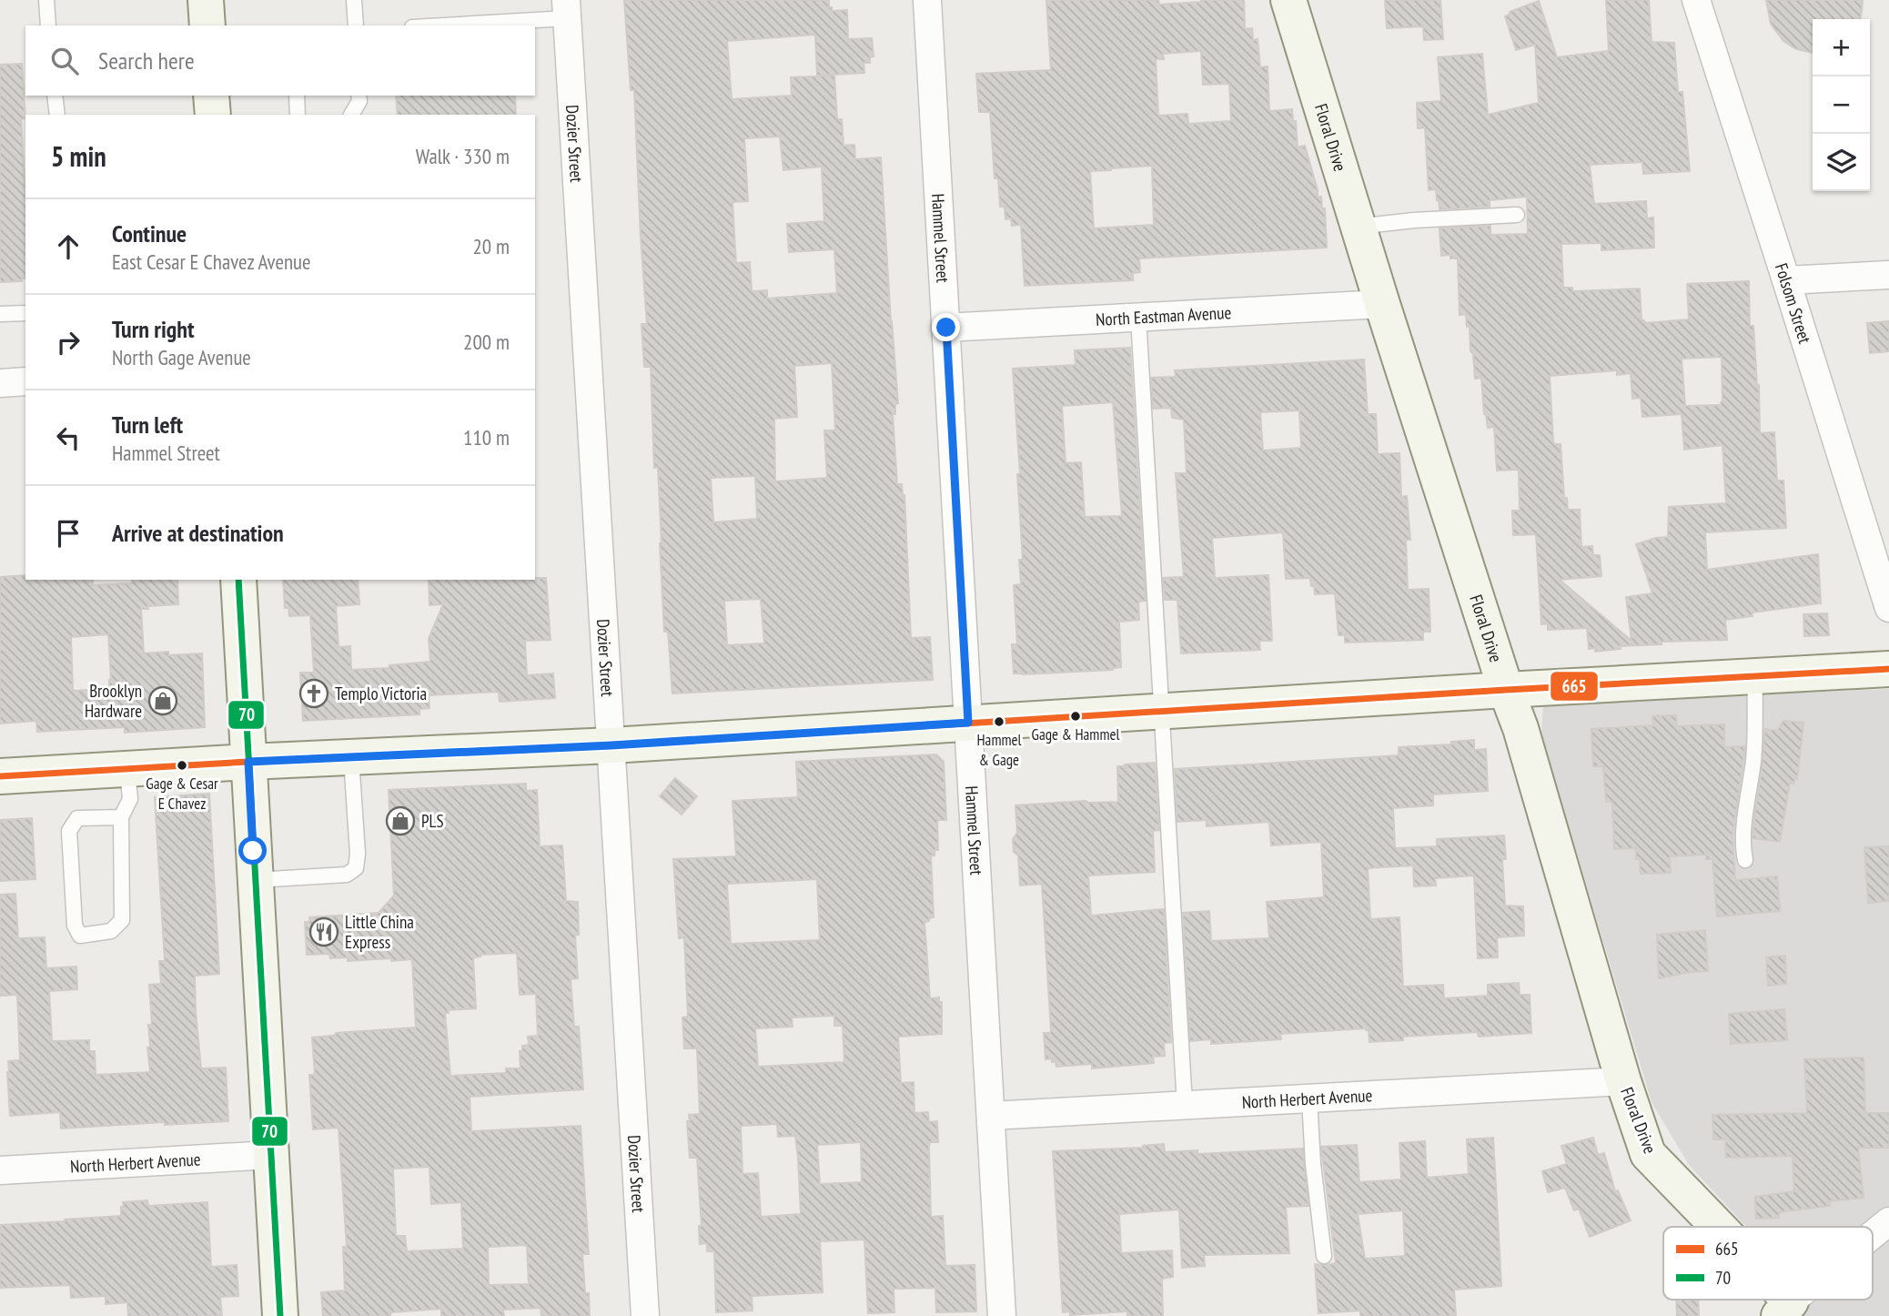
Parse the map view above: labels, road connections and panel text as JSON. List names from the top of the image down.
{
  "streets": {
    "street": [
      "Floral Drive",
      "Dozier Street",
      "Hammel Street",
      "Folsom Street",
      "North Eastman Avenue",
      "North Herbert Avenue"
    ]
  },
  "crossings": [
    ["Floral Drive", "North Eastman Avenue"],
    ["Floral Drive", "North Herbert Avenue"],
    ["Hammel Street", "North Eastman Avenue"],
    ["Hammel Street", "North Herbert Avenue"]
  ],
  "places": {
    "church": ["Templo Victoria"],
    "shop": ["Brooklyn Hardware", "PLS"],
    "other": ["Gage & Hammel", "Hammel & Gage", "Gage & Cesar E Chavez"],
    "restaurant": ["Little China Express"]
  },
  "lines": ["transit line 70", "transit line 665"],
  "legend": ["665", "70"],
  "page": {
    "map_buttons": ["+", "−"],
    "search": "Search here",
    "heading": ["5 min", "Walk · 330 m"],
    "list": [
      ["Continue", "East Cesar E Chavez Avenue", "20 m"],
      ["Turn right", "North Gage Avenue", "200 m"],
      ["Turn left", "Hammel Street", "110 m"],
      "Arrive at destination"
    ]
  }
}
